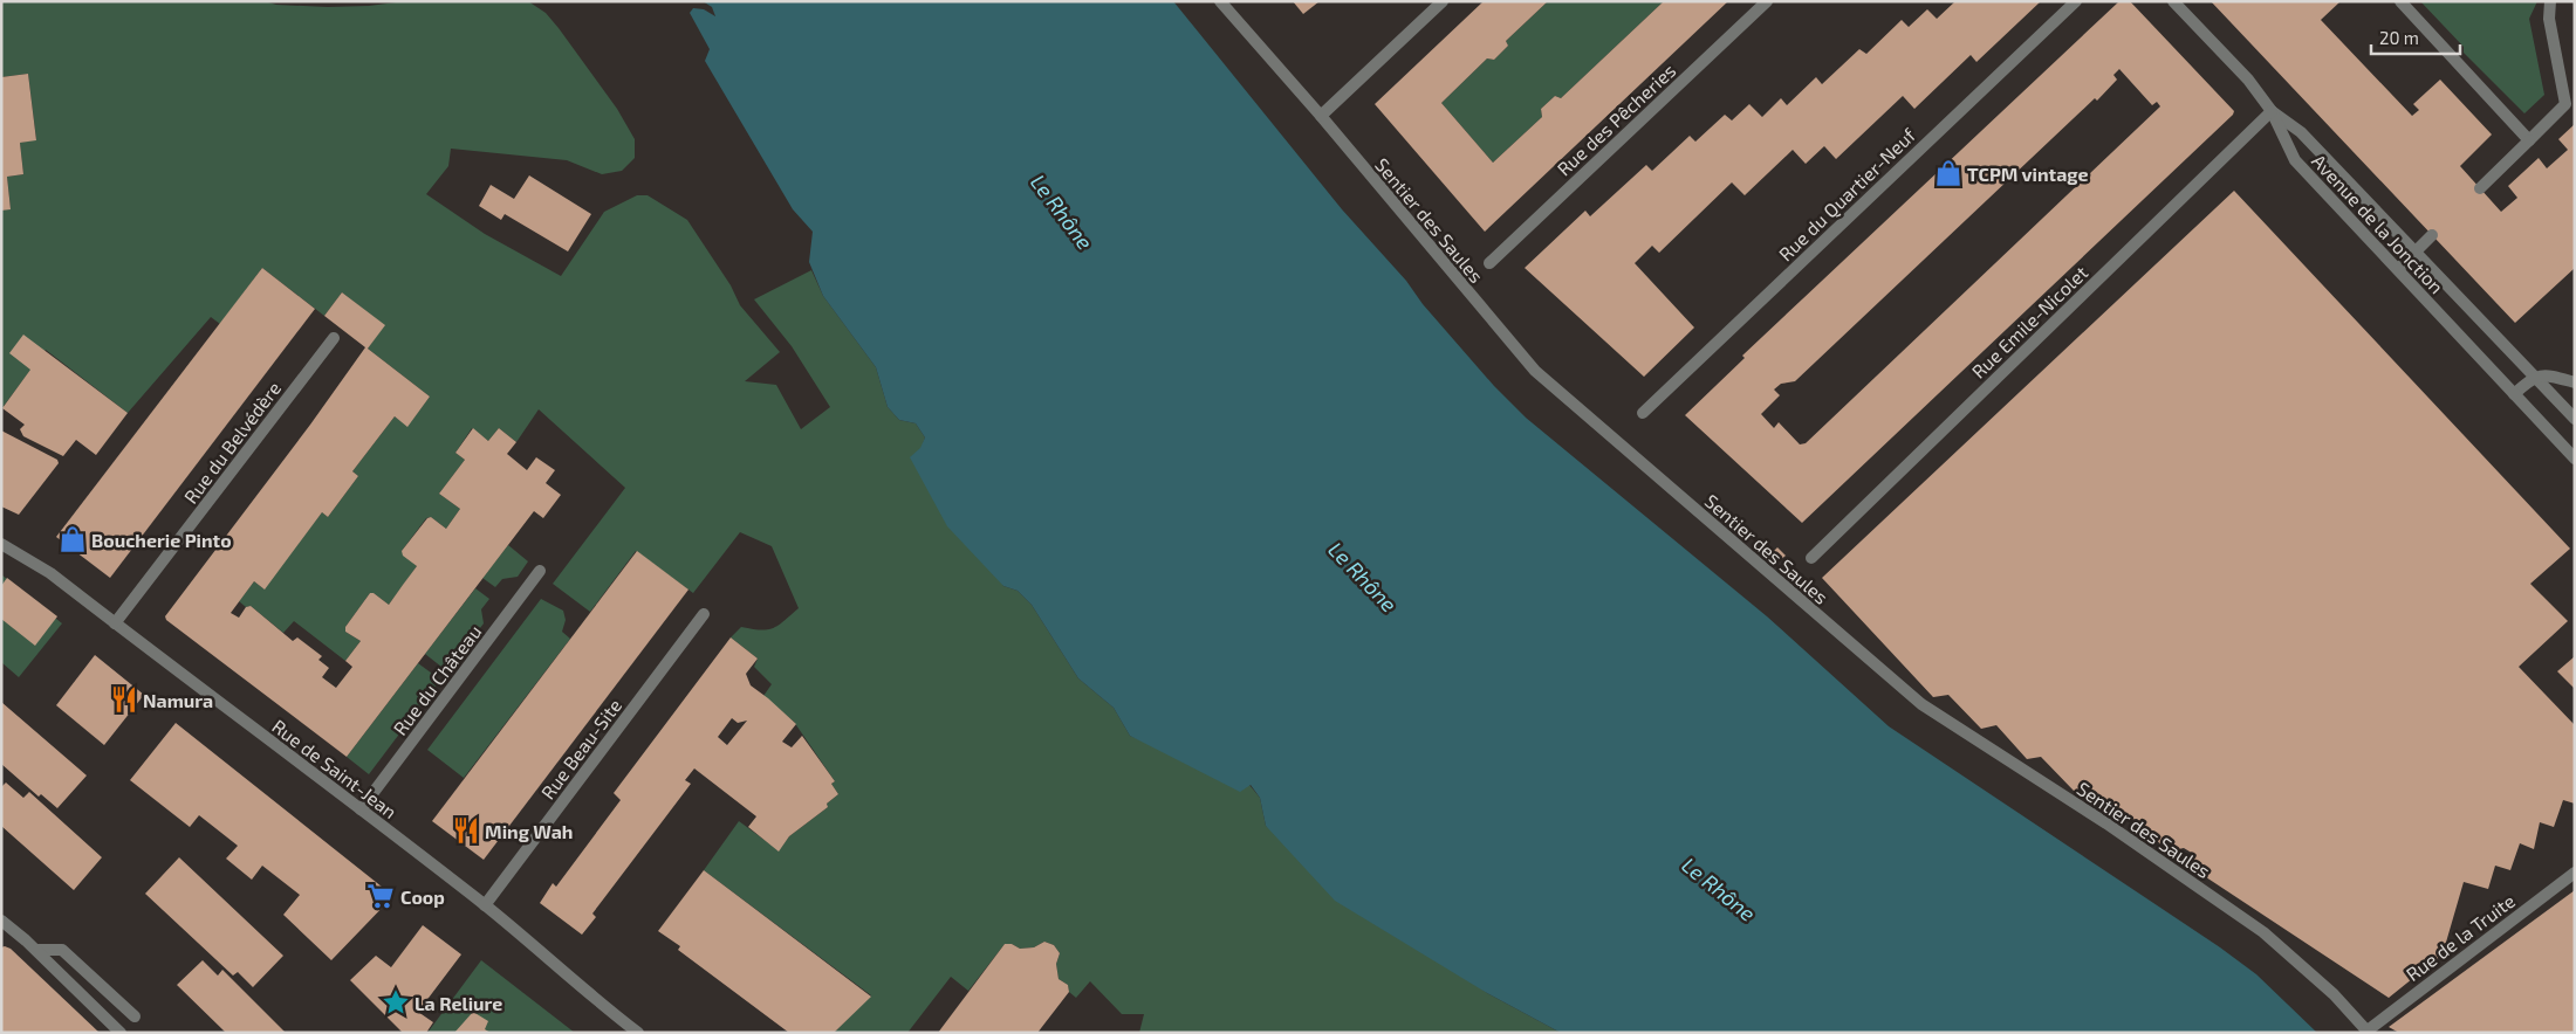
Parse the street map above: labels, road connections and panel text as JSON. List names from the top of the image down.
{
  "streets": {
    "street": [
      "Rue des Pêcheries",
      "Rue du Quartier-Neuf",
      "Sentier des Saules",
      "Avenue de la Jonction",
      "Rue Emile-Nicolet",
      "Rue du Belvédère",
      "Rue du Château",
      "Rue Beau-Site",
      "Rue de Saint-Jean",
      "Rue de la Truite"
    ]
  },
  "crossings": [
    ["Sentier des Saules", "Rue de la Truite"],
    ["Avenue de la Jonction", "Rue Emile-Nicolet"],
    ["Rue du Belvédère", "Rue de Saint-Jean"],
    ["Rue du Château", "Rue de Saint-Jean"],
    ["Rue Beau-Site", "Rue de Saint-Jean"]
  ],
  "water": ["Le Rhône"],
  "places": {
    "shop": ["TCPM vintage", "Boucherie Pinto"],
    "restaurant": ["Namura", "Ming Wah"],
    "supermarket": ["Coop"],
    "place": ["La Reliure"]
  },
  "scale_bar": "20 m"
}
